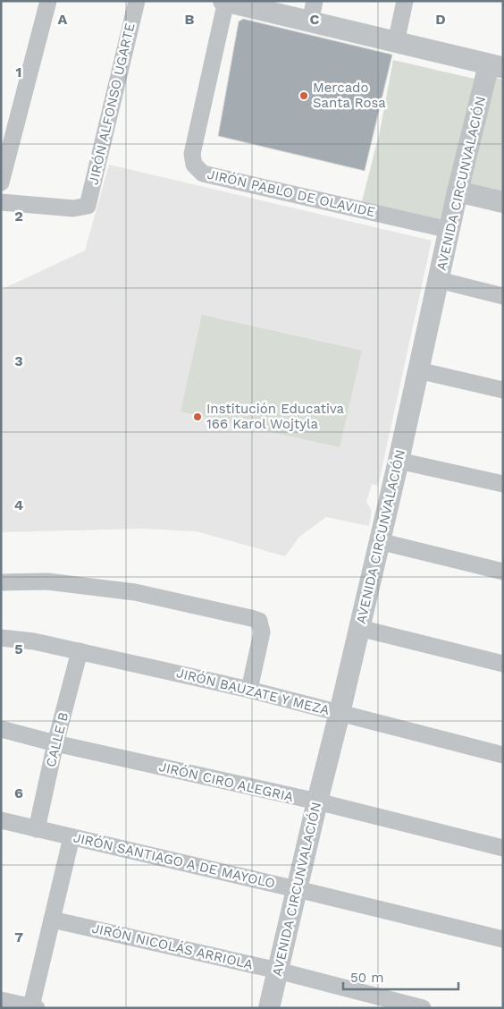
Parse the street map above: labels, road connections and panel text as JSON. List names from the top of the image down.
{
  "streets": {
    "street": [
      "JIRÓN ALFONSO UGARTE",
      "AVENIDA CIRCUNVALACIÓN",
      "JIRÓN PABLO DE OLAVIDE",
      "JIRÓN BAUZATE Y MEZA",
      "CALLE B",
      "JIRÓN CIRO ALEGRIA",
      "JIRÓN SANTIAGO A DE MAYOLO",
      "JIRÓN NICOLÁS ARRIOLA"
    ]
  },
  "crossings": [
    ["AVENIDA CIRCUNVALACIÓN", "JIRÓN PABLO DE OLAVIDE"],
    ["AVENIDA CIRCUNVALACIÓN", "JIRÓN BAUZATE Y MEZA"],
    ["AVENIDA CIRCUNVALACIÓN", "JIRÓN CIRO ALEGRIA"],
    ["AVENIDA CIRCUNVALACIÓN", "JIRÓN SANTIAGO A DE MAYOLO"],
    ["AVENIDA CIRCUNVALACIÓN", "JIRÓN NICOLÁS ARRIOLA"],
    ["JIRÓN BAUZATE Y MEZA", "CALLE B"],
    ["CALLE B", "JIRÓN CIRO ALEGRIA"],
    ["CALLE B", "JIRÓN SANTIAGO A DE MAYOLO"]
  ],
  "places": ["Mercado Santa Rosa", "Institución Educativa 166 Karol Wojtyla"],
  "scale_bar": "50 m",
  "grid": {
    "columns": [
      "A",
      "B",
      "C",
      "D"
    ],
    "rows": [
      "1",
      "2",
      "3",
      "4",
      "5",
      "6",
      "7"
    ]
  }
}
